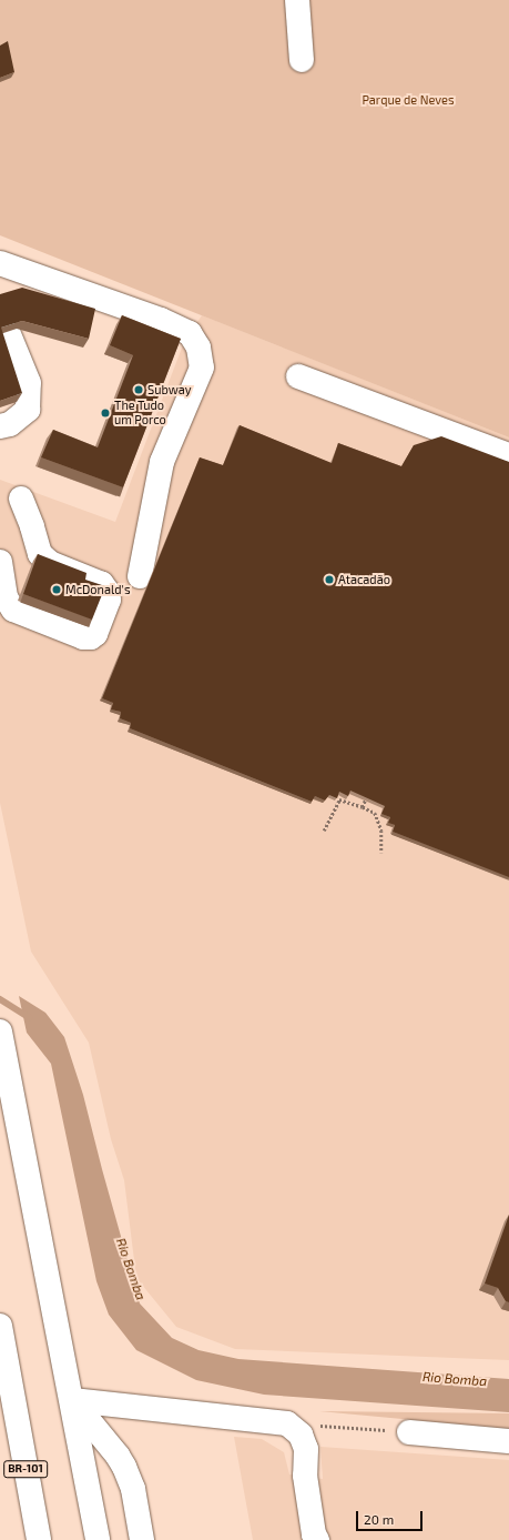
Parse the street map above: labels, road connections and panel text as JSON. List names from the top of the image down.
{
  "streets": {
    "main road": ["BR-101"]
  },
  "water": ["Rio Bomba"],
  "parks": ["Parque de Neves"],
  "places": [
    "Subway",
    "The Tudo um Porco",
    "Atacadão",
    "McDonald's"
  ],
  "scale_bar": "20 m"
}
